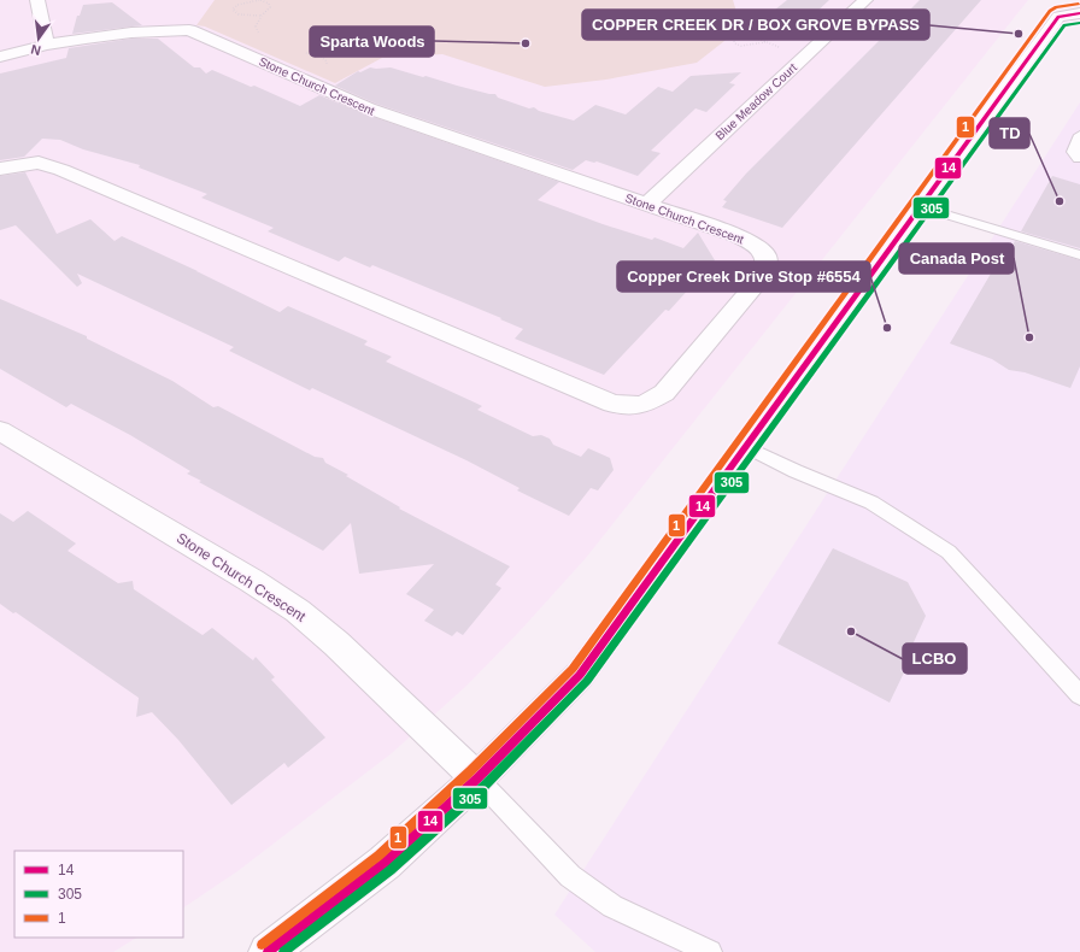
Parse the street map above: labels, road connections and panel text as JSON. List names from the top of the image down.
{
  "streets": {
    "street": ["Stone Church Crescent", "Blue Meadow Court"]
  },
  "crossings": [
    ["Stone Church Crescent", "Blue Meadow Court"]
  ],
  "places": [
    "COPPER CREEK DR / BOX GROVE BYPASS",
    "Sparta Woods",
    "TD",
    "Copper Creek Drive Stop #6554",
    "Canada Post",
    "LCBO"
  ],
  "lines": ["transit line 1", "transit line 14", "transit line 305"],
  "legend": ["14", "305", "1"],
  "north": "bottom"
}
